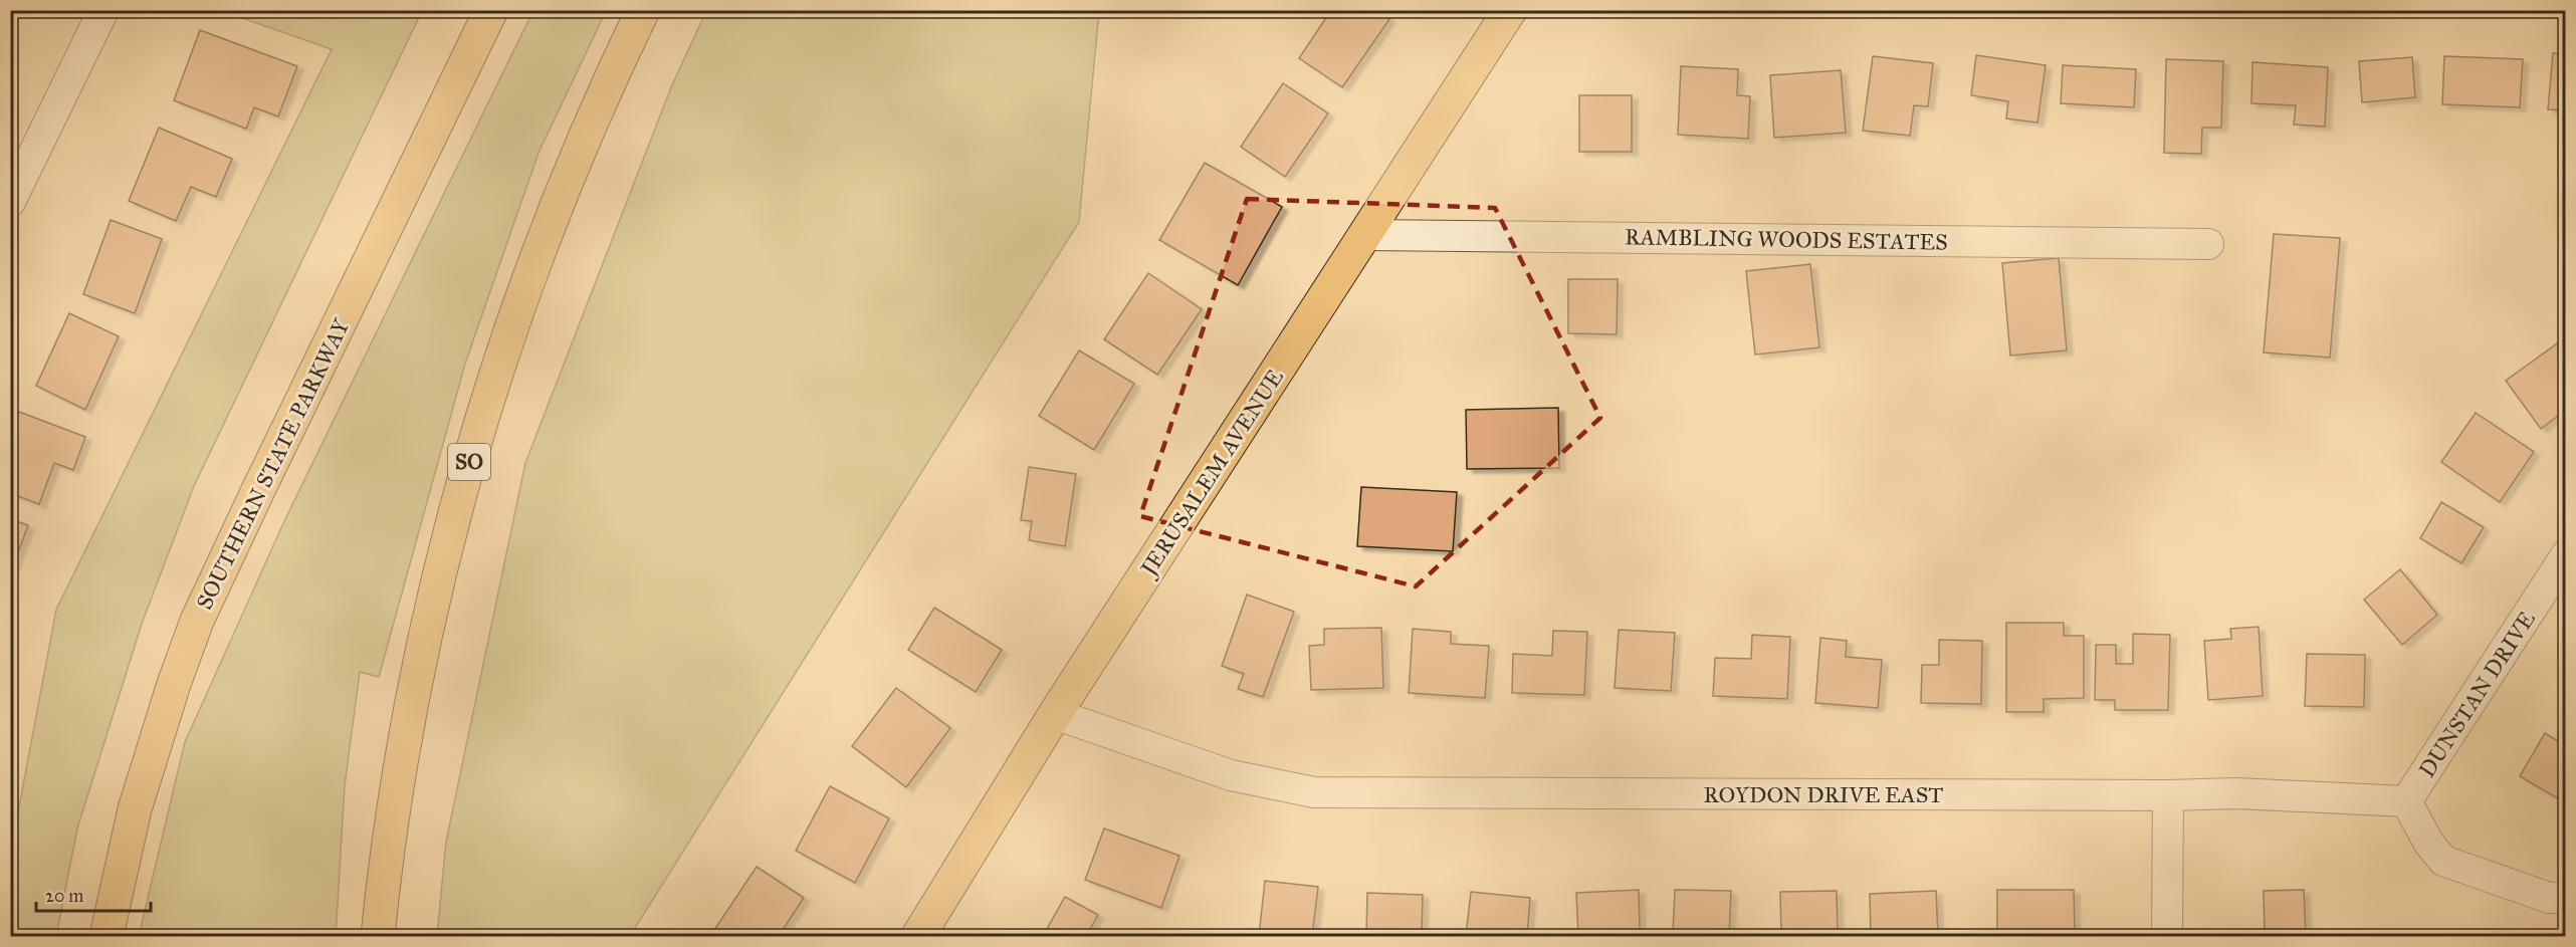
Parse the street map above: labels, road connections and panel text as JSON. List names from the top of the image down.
{
  "streets": {
    "main road": ["SO", "SOUTHERN STATE PARKWAY", "JERUSALEM AVENUE"],
    "street": ["RAMBLING WOODS ESTATES", "DUNSTAN DRIVE", "ROYDON DRIVE EAST"]
  },
  "crossings": [
    ["RAMBLING WOODS ESTATES", "JERUSALEM AVENUE"],
    ["JERUSALEM AVENUE", "ROYDON DRIVE EAST"],
    ["DUNSTAN DRIVE", "ROYDON DRIVE EAST"]
  ],
  "scale_bar": "20 m"
}
